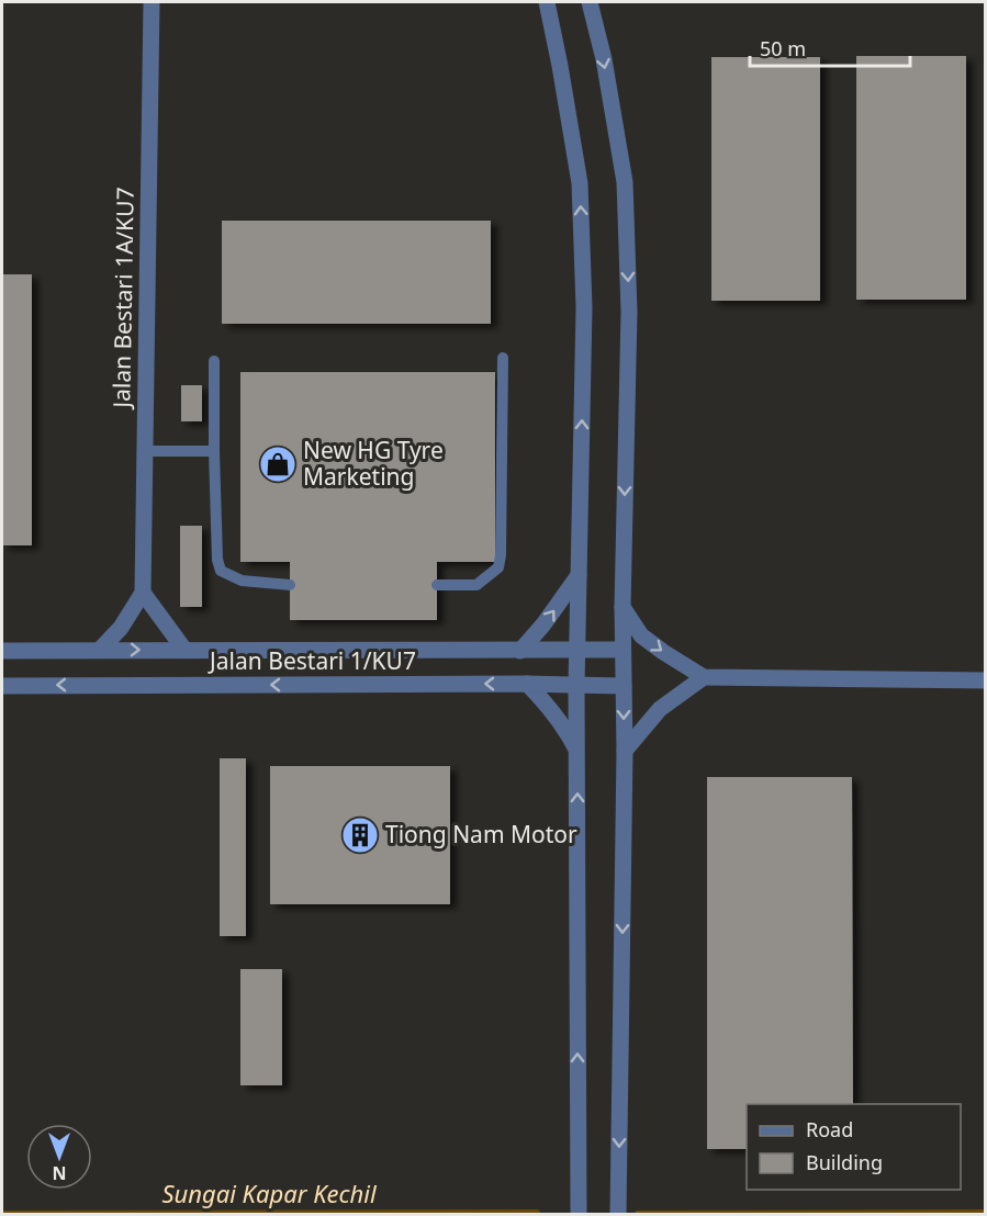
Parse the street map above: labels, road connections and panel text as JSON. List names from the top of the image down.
{
  "streets": {
    "street": ["Jalan Bestari 1A/KU7", "Jalan Bestari 1/KU7"]
  },
  "water": ["Sungai Kapar Kechil"],
  "places": {
    "shop": ["New HG Tyre Marketing"],
    "building": ["Tiong Nam Motor"]
  },
  "legend": ["Road", "Building"],
  "scale_bar": "50 m",
  "north": "bottom"
}
